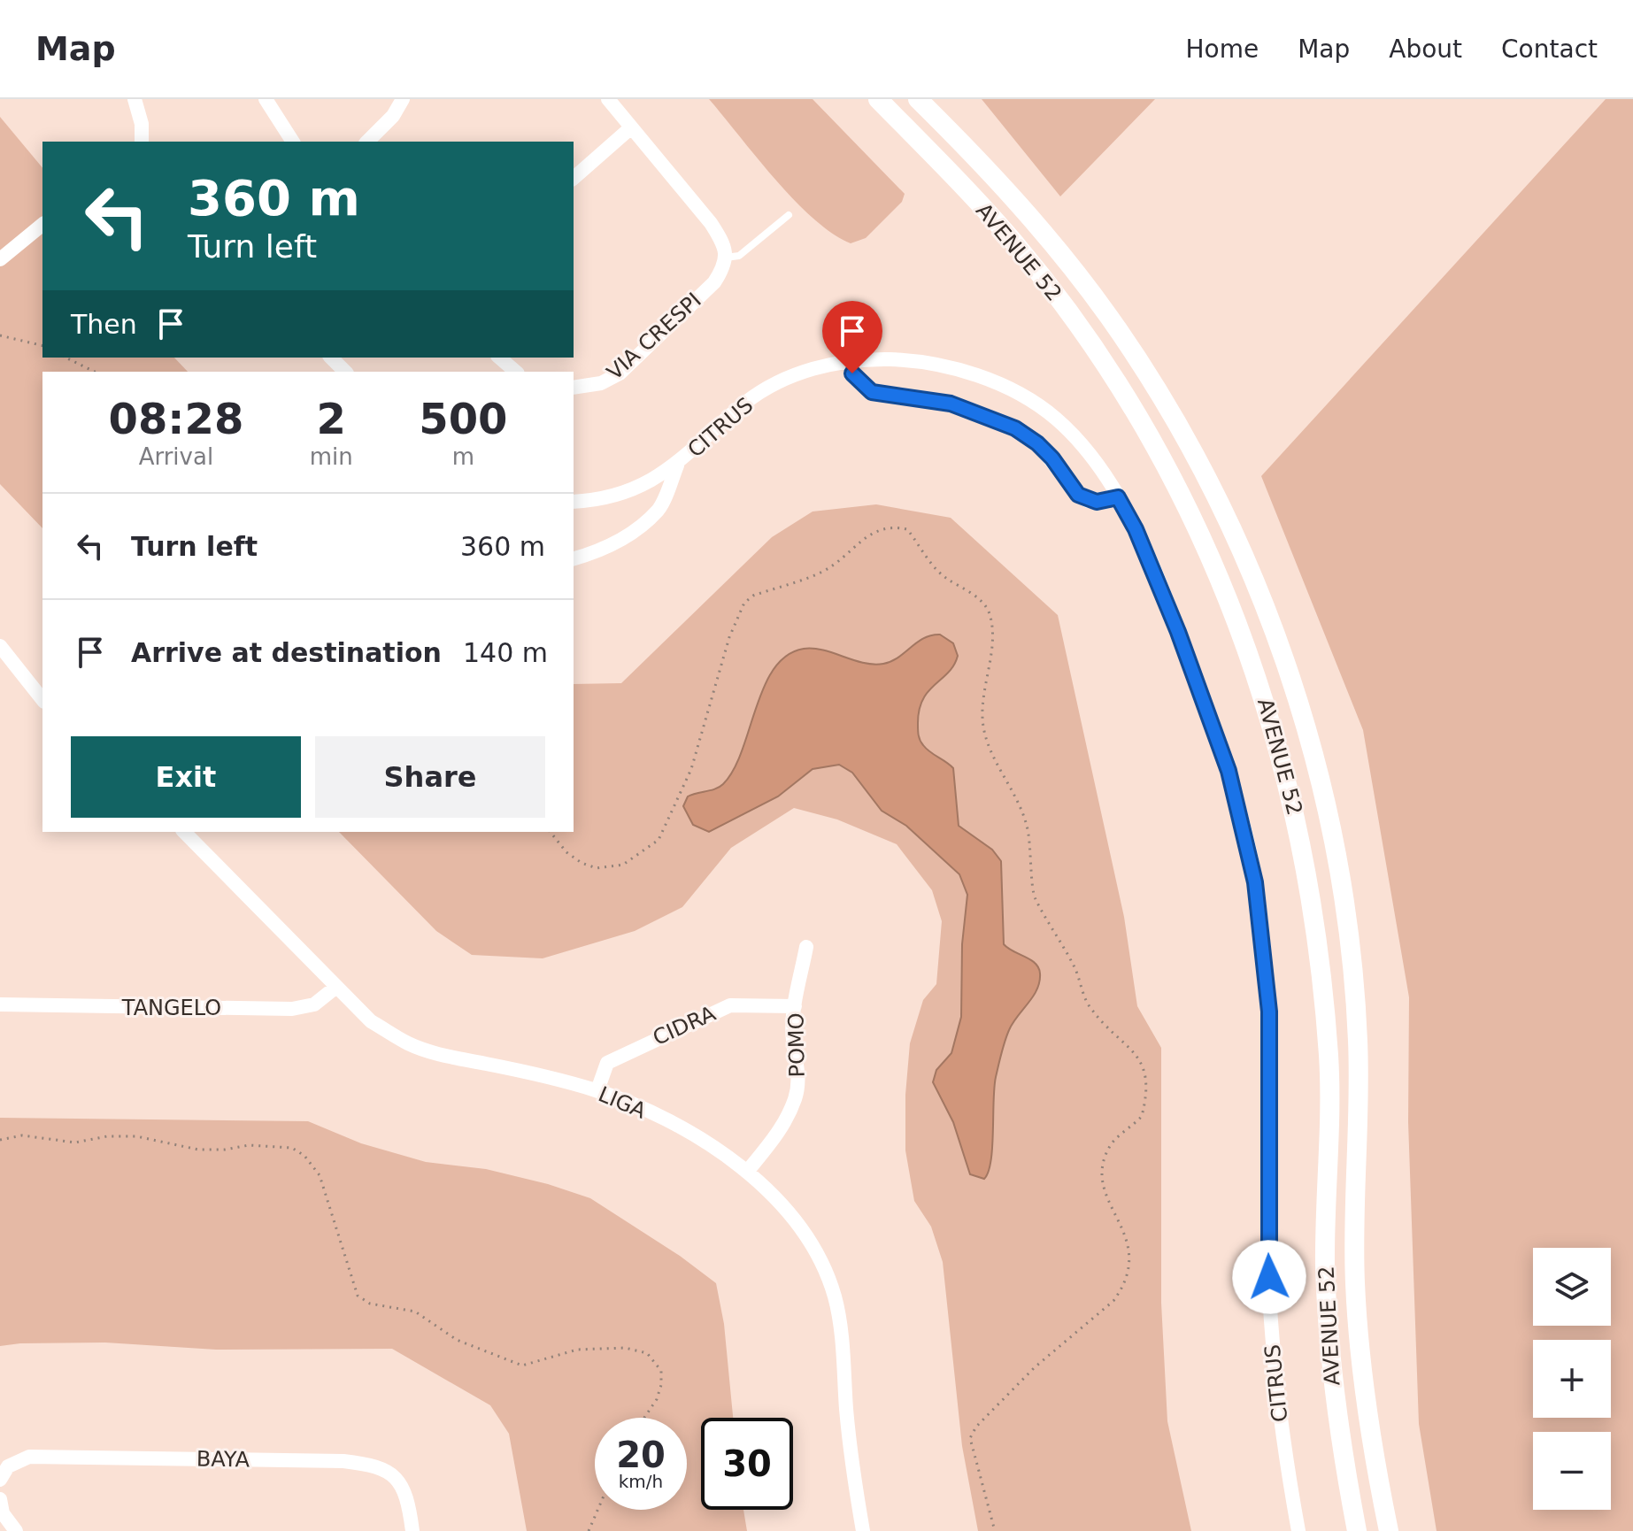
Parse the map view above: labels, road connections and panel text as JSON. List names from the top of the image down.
{
  "streets": {
    "main road": ["AVENUE 52"],
    "street": [
      "VIA CRESPI",
      "CITRUS",
      "TANGELO",
      "CIDRA",
      "POMO",
      "LIGA",
      "BAYA"
    ]
  },
  "crossings": [
    ["TANGELO", "LIGA"],
    ["CIDRA", "POMO"],
    ["CIDRA", "LIGA"],
    ["POMO", "LIGA"]
  ],
  "page": {
    "header": "Map",
    "nav": [
      "Home",
      "Map",
      "About",
      "Contact"
    ],
    "turn": ["360 m", "Turn left"],
    "then": "Then",
    "eta": [
      "08:28",
      "Arrival",
      "2",
      "min",
      "500",
      "m"
    ],
    "list": [
      {
        "name": "Turn left",
        "value": "360 m"
      },
      {
        "name": "Arrive at destination",
        "value": "140 m"
      }
    ],
    "buttons": ["Exit", "Share"],
    "map_buttons": ["+", "−"],
    "speed": "20 km/h",
    "limit": "30"
  }
}
